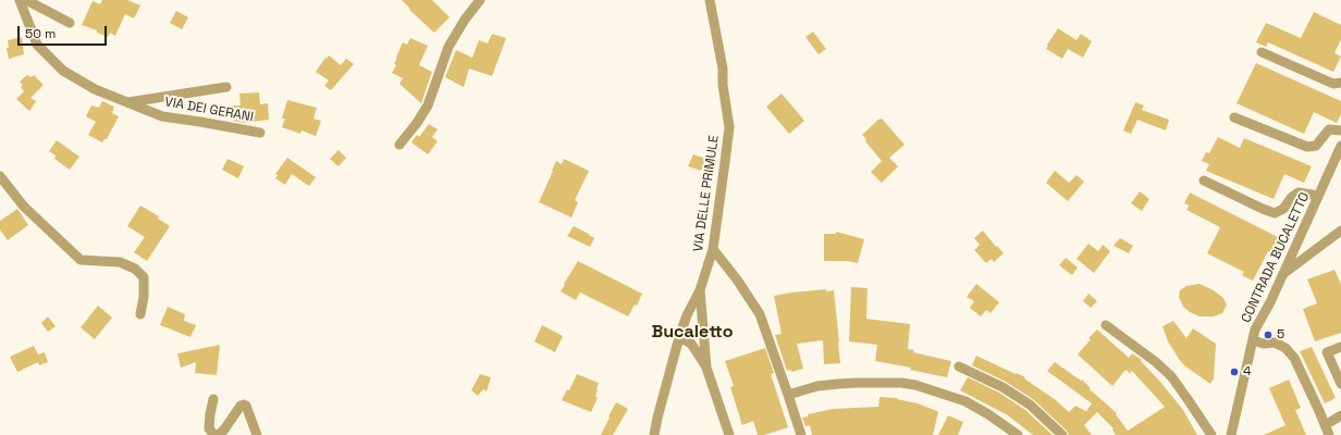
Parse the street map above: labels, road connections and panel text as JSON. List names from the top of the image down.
{
  "streets": {
    "street": ["VIA DEI GERANI", "VIA DELLE PRIMULE", "CONTRADA BUCALETTO"]
  },
  "districts": ["Bucaletto"],
  "places": ["5", "4"],
  "scale_bar": "50 m"
}
